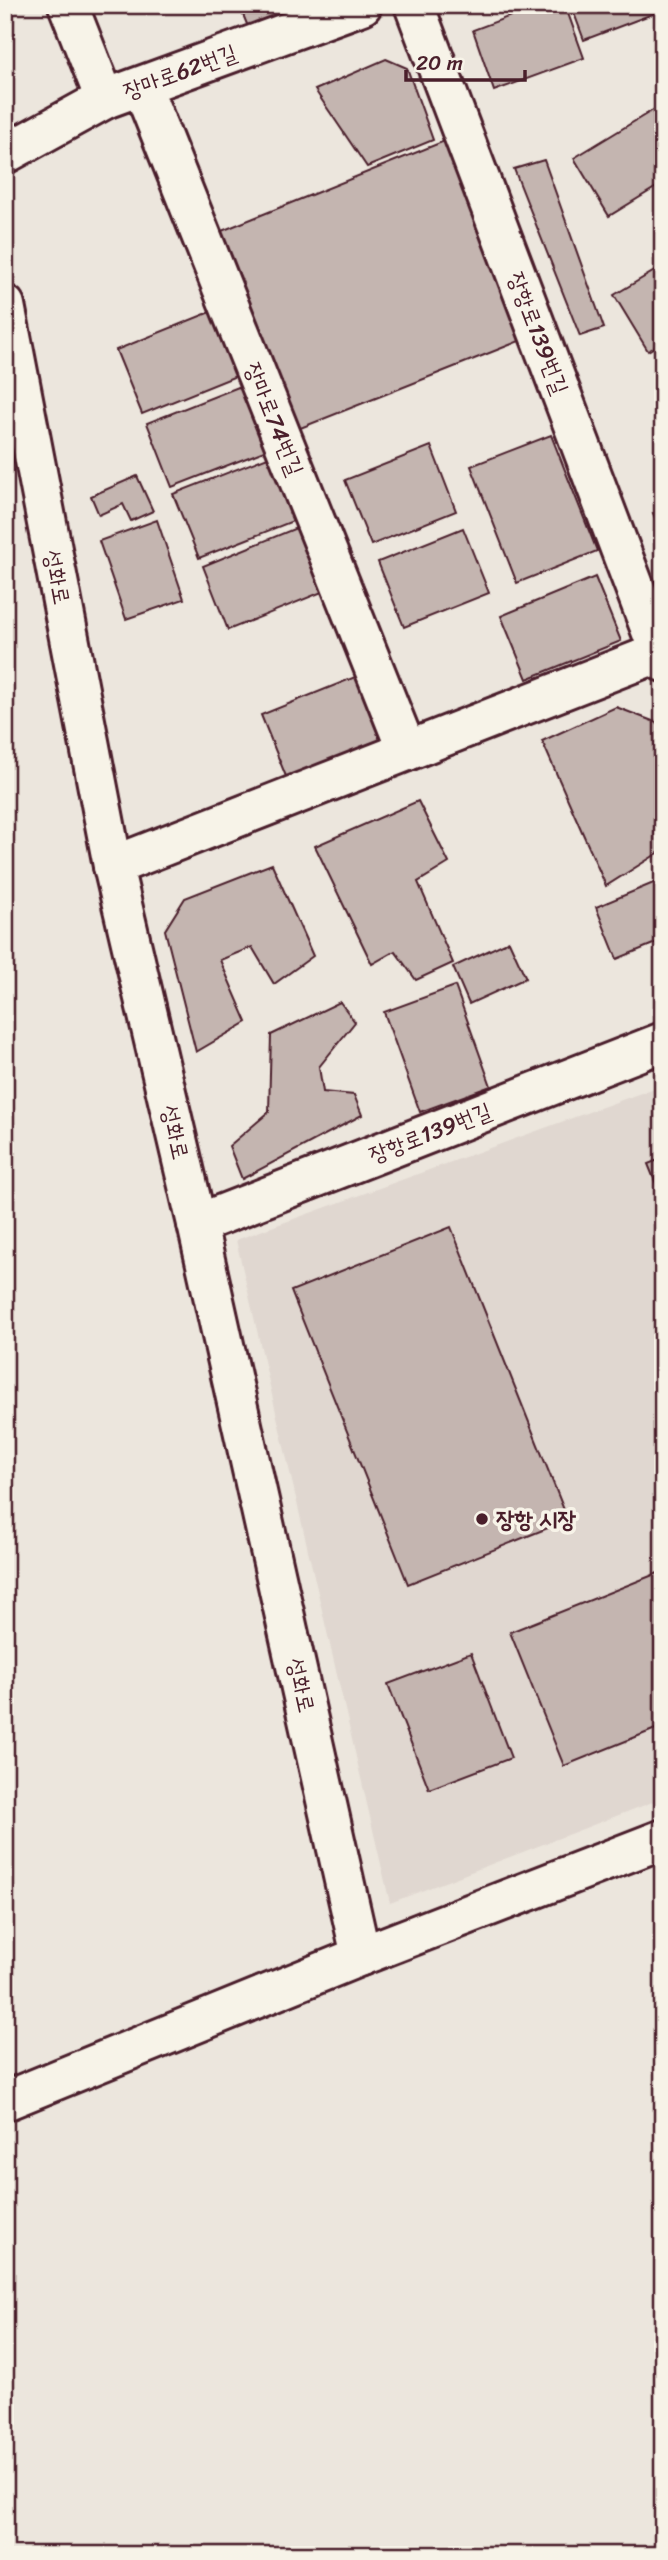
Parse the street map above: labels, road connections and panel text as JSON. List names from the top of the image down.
{
  "streets": {
    "street": [
      "장마로62번길",
      "장항로139번길",
      "장마로74번길",
      "성화로"
    ]
  },
  "crossings": [
    ["장마로62번길", "장마로74번길"],
    ["장항로139번길", "성화로"]
  ],
  "places": ["장항 시장"],
  "scale_bar": "20 m"
}
